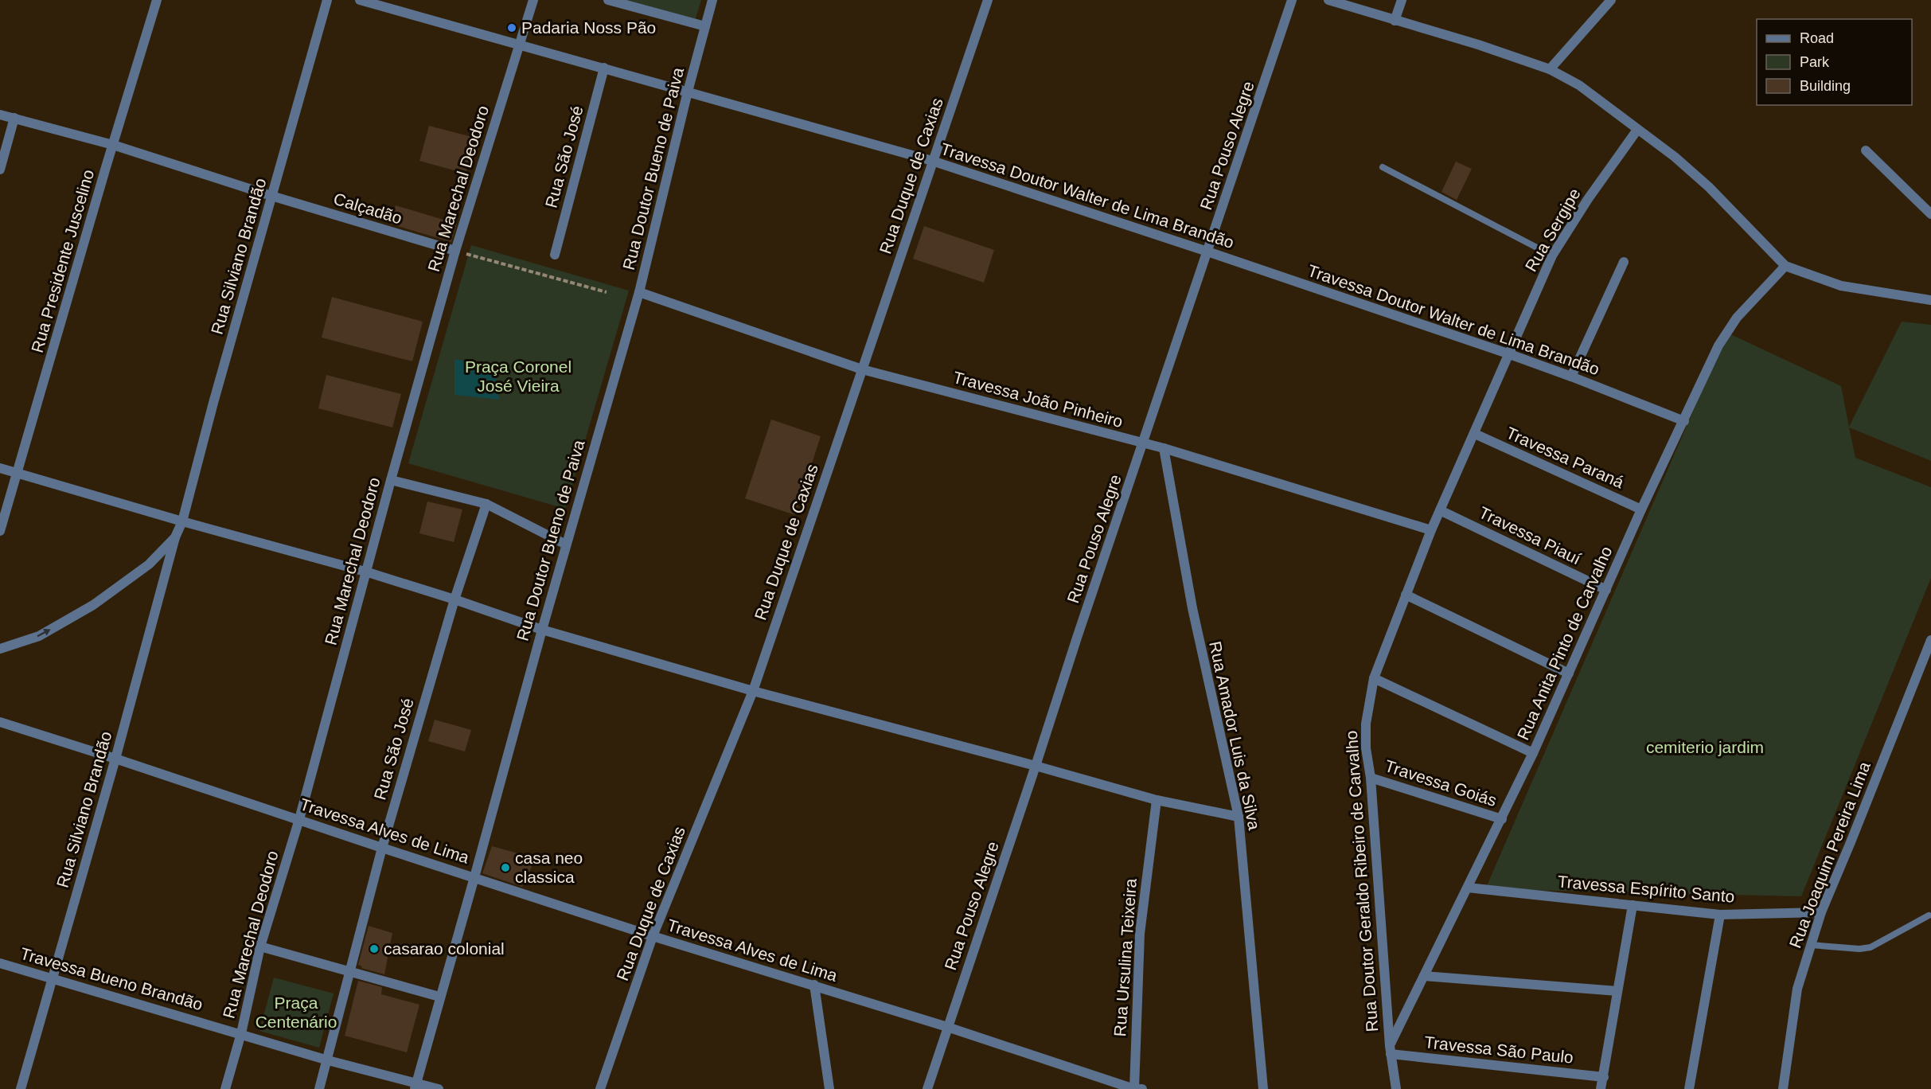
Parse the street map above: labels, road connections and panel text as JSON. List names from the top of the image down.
{
  "streets": {
    "street": [
      "Rua Pouso Alegre",
      "Rua São José",
      "Rua Doutor Bueno de Paiva",
      "Rua Duque de Caxias",
      "Rua Marechal Deodoro",
      "Travessa Doutor Walter de Lima Brandão",
      "Calçadão",
      "Rua Sergipe",
      "Rua Silviano Brandão",
      "Rua Presidente Juscelino",
      "Travessa João Pinheiro",
      "Travessa Paraná",
      "Travessa Piauí",
      "Rua Anita Pinto de Carvalho",
      "Rua Amador Luis da Silva",
      "Travessa Goiás",
      "Travessa Alves de Lima",
      "Rua Joaquim Pereira Lima",
      "Rua Doutor Geraldo Ribeiro de Carvalho",
      "Travessa Espírito Santo",
      "Rua Ursulina Teixeira",
      "Travessa Bueno Brandão",
      "Travessa São Paulo"
    ]
  },
  "crossings": [
    ["Rua Pouso Alegre", "Travessa Doutor Walter de Lima Brandão"],
    ["Rua Pouso Alegre", "Travessa João Pinheiro"],
    ["Rua Pouso Alegre", "Travessa Alves de Lima"],
    ["Rua São José", "Travessa Doutor Walter de Lima Brandão"],
    ["Rua São José", "Travessa Alves de Lima"],
    ["Rua Doutor Bueno de Paiva", "Travessa Doutor Walter de Lima Brandão"],
    ["Rua Doutor Bueno de Paiva", "Travessa João Pinheiro"],
    ["Rua Doutor Bueno de Paiva", "Travessa Alves de Lima"],
    ["Rua Duque de Caxias", "Travessa Doutor Walter de Lima Brandão"],
    ["Rua Duque de Caxias", "Travessa João Pinheiro"],
    ["Rua Duque de Caxias", "Travessa Alves de Lima"],
    ["Rua Marechal Deodoro", "Travessa Doutor Walter de Lima Brandão"],
    ["Rua Marechal Deodoro", "Calçadão"],
    ["Rua Marechal Deodoro", "Travessa Alves de Lima"],
    ["Rua Marechal Deodoro", "Travessa Bueno Brandão"],
    ["Travessa Doutor Walter de Lima Brandão", "Rua Sergipe"],
    ["Travessa Doutor Walter de Lima Brandão", "Rua Anita Pinto de Carvalho"],
    ["Travessa Doutor Walter de Lima Brandão", "Rua Doutor Geraldo Ribeiro de Carvalho"],
    ["Calçadão", "Rua Silviano Brandão"],
    ["Calçadão", "Rua Presidente Juscelino"],
    ["Rua Sergipe", "Rua Doutor Geraldo Ribeiro de Carvalho"],
    ["Rua Silviano Brandão", "Travessa Alves de Lima"],
    ["Rua Silviano Brandão", "Travessa Bueno Brandão"],
    ["Travessa João Pinheiro", "Rua Amador Luis da Silva"],
    ["Travessa João Pinheiro", "Rua Doutor Geraldo Ribeiro de Carvalho"],
    ["Travessa Paraná", "Rua Anita Pinto de Carvalho"],
    ["Travessa Paraná", "Rua Doutor Geraldo Ribeiro de Carvalho"],
    ["Travessa Piauí", "Rua Anita Pinto de Carvalho"],
    ["Travessa Piauí", "Rua Doutor Geraldo Ribeiro de Carvalho"],
    ["Rua Anita Pinto de Carvalho", "Travessa Goiás"],
    ["Rua Anita Pinto de Carvalho", "Rua Doutor Geraldo Ribeiro de Carvalho"],
    ["Rua Anita Pinto de Carvalho", "Travessa Espírito Santo"],
    ["Rua Anita Pinto de Carvalho", "Travessa São Paulo"],
    ["Travessa Goiás", "Rua Doutor Geraldo Ribeiro de Carvalho"],
    ["Travessa Alves de Lima", "Rua Ursulina Teixeira"],
    ["Rua Joaquim Pereira Lima", "Travessa Espírito Santo"],
    ["Rua Doutor Geraldo Ribeiro de Carvalho", "Travessa São Paulo"]
  ],
  "parks": ["Praça Coronel José Vieira", "cemiterio jardim", "Praça Centenário"],
  "places": ["Padaria Noss Pão", "casa neo classica", "casarao colonial"],
  "legend": ["Road", "Park", "Building"]
}
